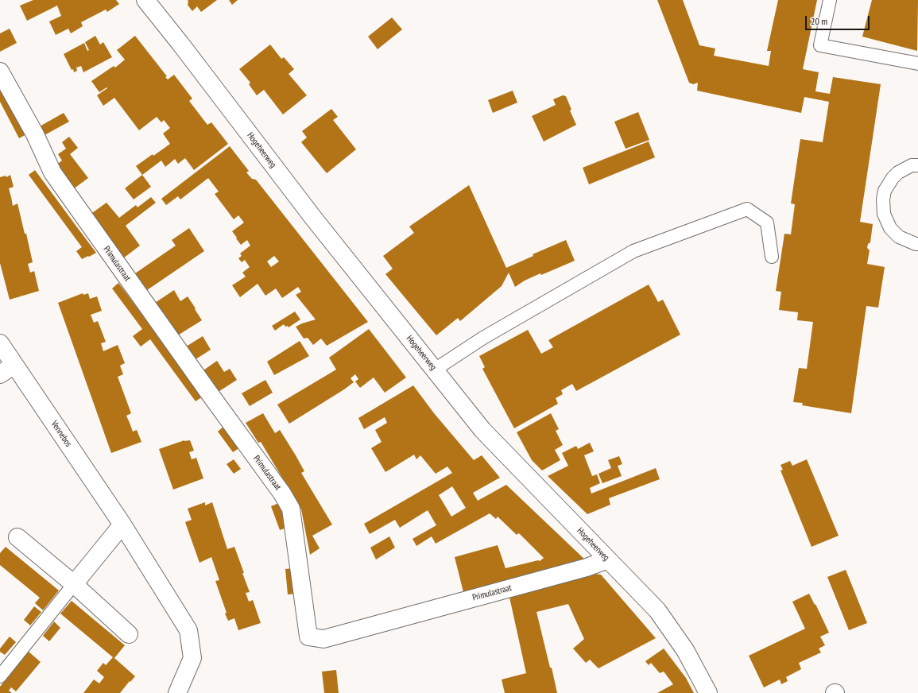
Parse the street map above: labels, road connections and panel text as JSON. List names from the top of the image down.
{
  "streets": {
    "street": ["Hogeheerweg", "Primulastraat", "Vennebos"]
  },
  "crossings": [
    ["Hogeheerweg", "Primulastraat"]
  ],
  "scale_bar": "20 m"
}
